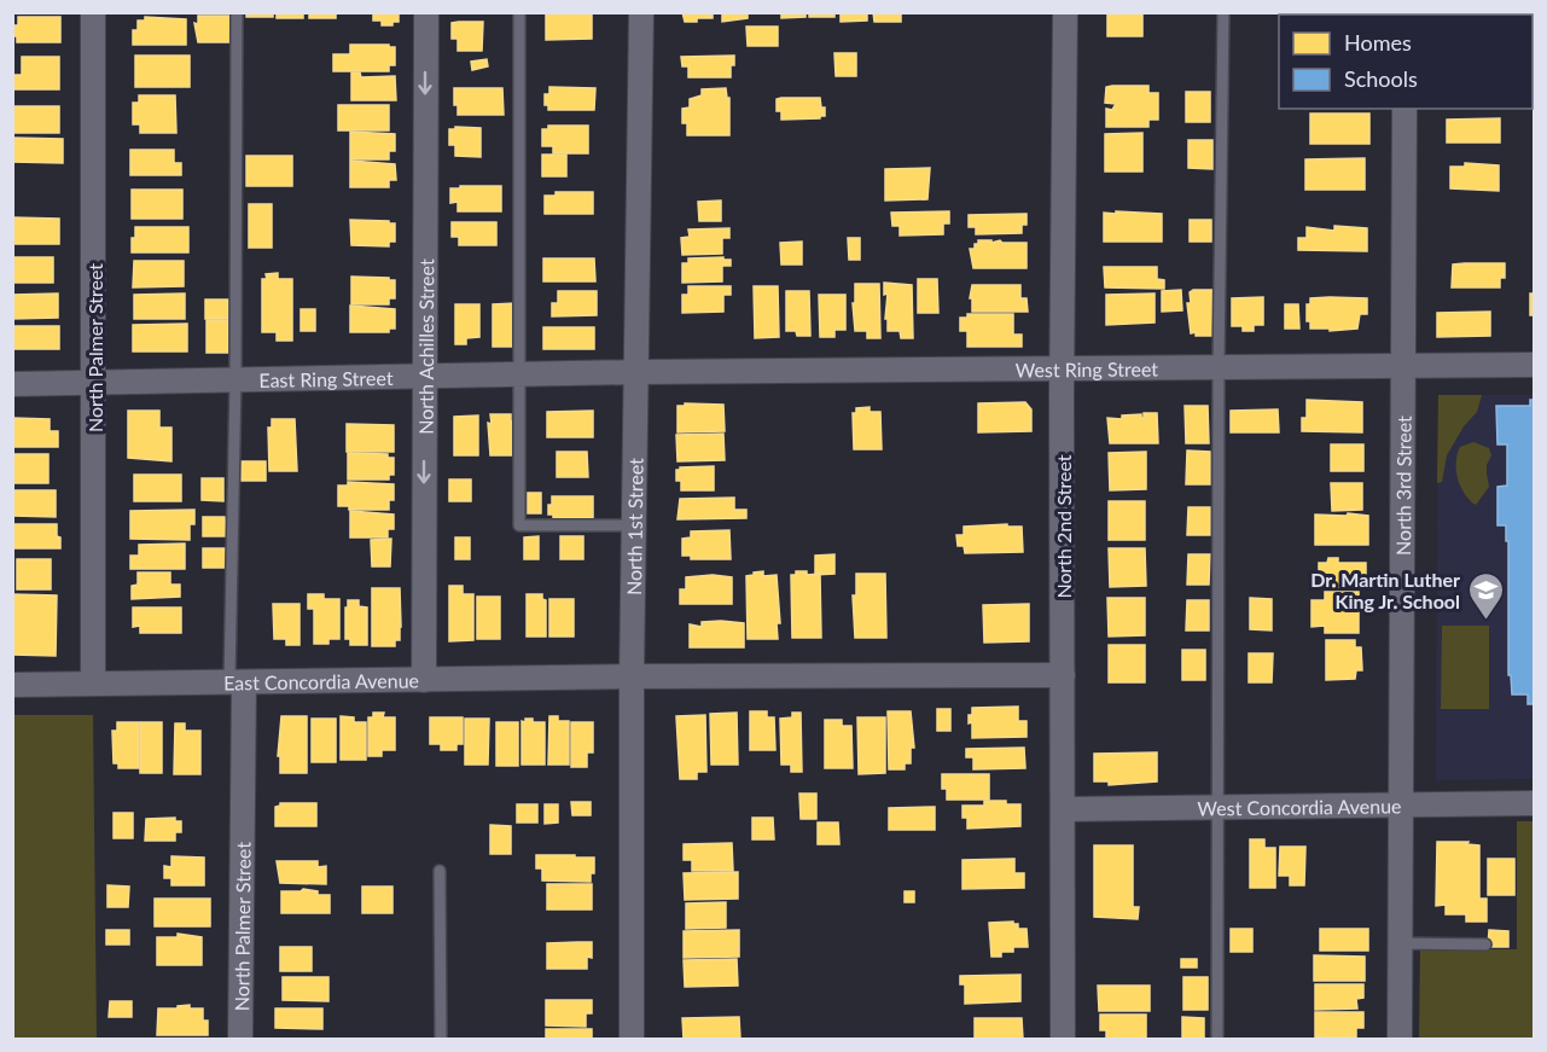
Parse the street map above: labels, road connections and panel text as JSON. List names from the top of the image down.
{
  "streets": {
    "street": [
      "North Achilles Street",
      "North Palmer Street",
      "West Ring Street",
      "East Ring Street",
      "North 3rd Street",
      "North 1st Street",
      "North 2nd Street",
      "East Concordia Avenue",
      "West Concordia Avenue"
    ]
  },
  "crossings": [
    ["North Achilles Street", "East Ring Street"],
    ["North Achilles Street", "East Concordia Avenue"],
    ["North Palmer Street", "East Ring Street"],
    ["North Palmer Street", "East Concordia Avenue"],
    ["West Ring Street", "East Ring Street"],
    ["West Ring Street", "North 3rd Street"],
    ["West Ring Street", "North 1st Street"],
    ["West Ring Street", "North 2nd Street"],
    ["East Ring Street", "North 1st Street"],
    ["North 3rd Street", "West Concordia Avenue"],
    ["North 1st Street", "East Concordia Avenue"],
    ["North 2nd Street", "West Concordia Avenue"]
  ],
  "one_way": ["North Achilles Street"],
  "places": {
    "school or university": ["Dr. Martin Luther King Jr. School"]
  },
  "legend": ["Homes", "Schools"]
}
